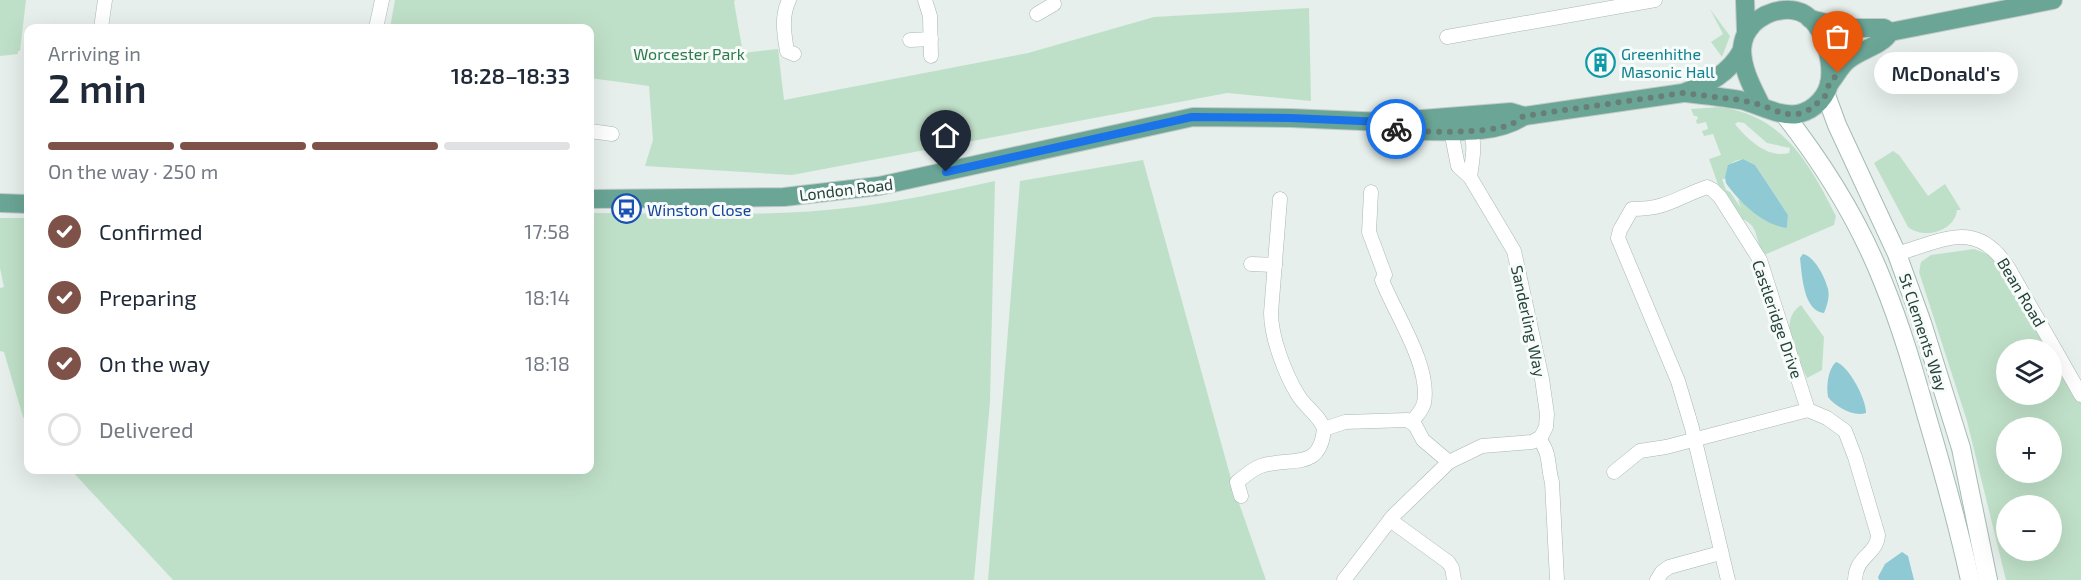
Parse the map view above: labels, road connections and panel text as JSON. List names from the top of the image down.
{
  "streets": {
    "main road": ["London Road", "St Clements Way"],
    "street": ["Bean Road", "Castleridge Drive", "Sanderling Way"]
  },
  "crossings": [
    ["London Road", "Sanderling Way"],
    ["London Road", "St Clements Way"],
    ["Bean Road", "St Clements Way"]
  ],
  "parks": ["Worcester Park"],
  "places": {
    "building": ["Greenhithe Masonic Hall"],
    "other": ["McDonald's"],
    "bus stop": ["Winston Close"]
  },
  "page": {
    "heading": ["2 min", "Arriving in", "18:28–18:33"],
    "bubble": "McDonald's",
    "bar": "On the way · 250 m",
    "list": [
      ["Confirmed", "17:58"],
      ["Preparing", "18:14"],
      ["On the way", "18:18"],
      "Delivered"
    ],
    "map_buttons": ["+", "−"]
  }
}
